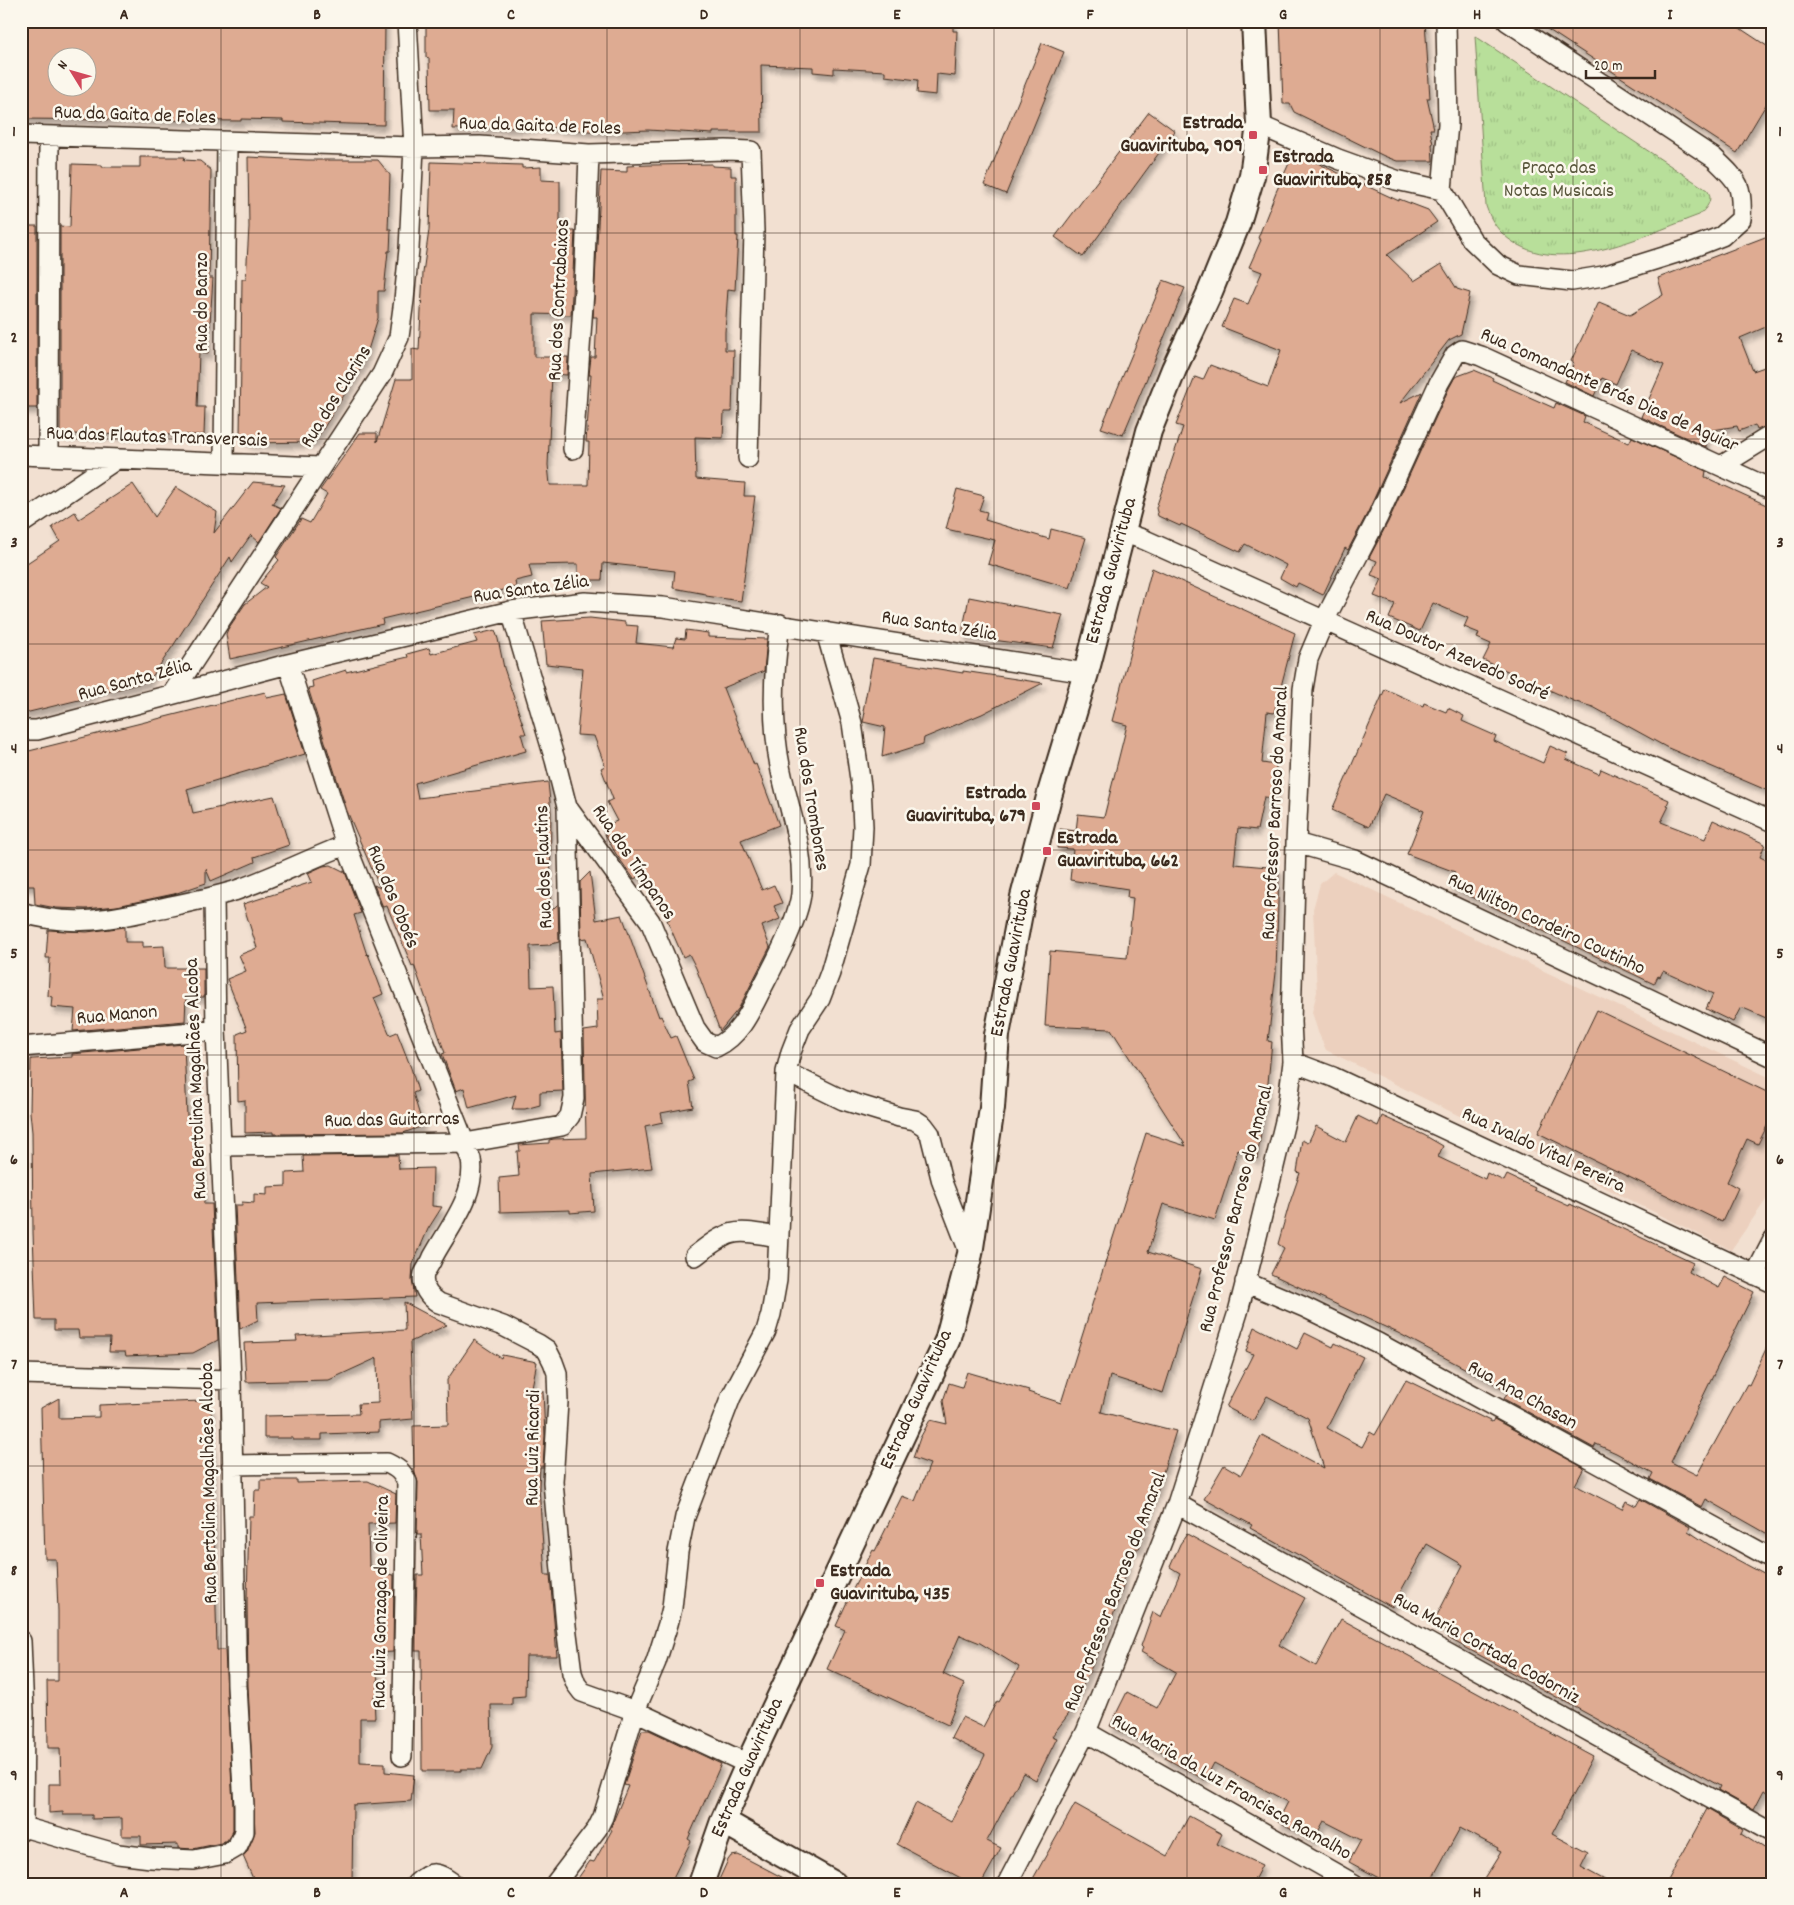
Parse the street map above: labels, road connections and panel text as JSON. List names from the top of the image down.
{
  "streets": {
    "street": [
      "Rua da Gaita de Foles",
      "Rua dos Contrabaixos",
      "Rua do Banzo",
      "Rua Comandante Brás Dias de Aguiar",
      "Rua dos Clarins",
      "Rua das Flautas Transversais",
      "Estrada Guavirituba",
      "Rua Santa Zélia",
      "Rua Doutor Azevedo Sodré",
      "Rua dos Trombones",
      "Rua Professor Barroso do Amaral",
      "Rua dos Tímpanos",
      "Rua dos Flautins",
      "Rua dos Oboés",
      "Rua Nilton Cordeiro Coutinho",
      "Rua Manon",
      "Rua Bertolina Magalhães Alcoba",
      "Rua das Guitarras",
      "Rua Ivaldo Vital Pereira",
      "Rua Ana Chasan",
      "Rua Luiz Ricardi",
      "Rua Luiz Gonzaga de Oliveira",
      "Rua Maria Cortada Codorniz",
      "Rua Maria da Luz Francisca Ramalho"
    ]
  },
  "crossings": [
    ["Rua da Gaita de Foles", "Rua dos Contrabaixos"],
    ["Rua da Gaita de Foles", "Rua do Banzo"],
    ["Rua da Gaita de Foles", "Rua dos Clarins"],
    ["Rua do Banzo", "Rua das Flautas Transversais"],
    ["Rua Comandante Brás Dias de Aguiar", "Rua Professor Barroso do Amaral"],
    ["Rua dos Clarins", "Rua das Flautas Transversais"],
    ["Rua dos Clarins", "Rua Santa Zélia"],
    ["Estrada Guavirituba", "Rua Santa Zélia"],
    ["Estrada Guavirituba", "Rua Doutor Azevedo Sodré"],
    ["Estrada Guavirituba", "Rua Luiz Ricardi"],
    ["Rua Santa Zélia", "Rua dos Trombones"],
    ["Rua Santa Zélia", "Rua dos Flautins"],
    ["Rua Santa Zélia", "Rua dos Oboés"],
    ["Rua Doutor Azevedo Sodré", "Rua Professor Barroso do Amaral"],
    ["Rua dos Trombones", "Rua dos Tímpanos"],
    ["Rua Professor Barroso do Amaral", "Rua Nilton Cordeiro Coutinho"],
    ["Rua Professor Barroso do Amaral", "Rua Ivaldo Vital Pereira"],
    ["Rua Professor Barroso do Amaral", "Rua Ana Chasan"],
    ["Rua Professor Barroso do Amaral", "Rua Maria Cortada Codorniz"],
    ["Rua Professor Barroso do Amaral", "Rua Maria da Luz Francisca Ramalho"],
    ["Rua dos Tímpanos", "Rua dos Flautins"],
    ["Rua dos Flautins", "Rua das Guitarras"],
    ["Rua dos Oboés", "Rua das Guitarras"],
    ["Rua dos Oboés", "Rua Luiz Ricardi"],
    ["Rua Manon", "Rua Bertolina Magalhães Alcoba"],
    ["Rua Bertolina Magalhães Alcoba", "Rua das Guitarras"],
    ["Rua Bertolina Magalhães Alcoba", "Rua Luiz Gonzaga de Oliveira"],
    ["Rua das Guitarras", "Rua Luiz Ricardi"]
  ],
  "parks": ["Praça das Notas Musicais"],
  "places": {
    "transit": [
      "Estrada Guavirituba, 909",
      "Estrada Guavirituba, 858",
      "Estrada Guavirituba, 679",
      "Estrada Guavirituba, 662",
      "Estrada Guavirituba, 435"
    ]
  },
  "scale_bar": "20 m",
  "north": "top left",
  "grid": {
    "columns": [
      "A",
      "B",
      "C",
      "D",
      "E",
      "F",
      "G",
      "H",
      "I"
    ],
    "rows": [
      "1",
      "2",
      "3",
      "4",
      "5",
      "6",
      "7",
      "8",
      "9"
    ]
  }
}
